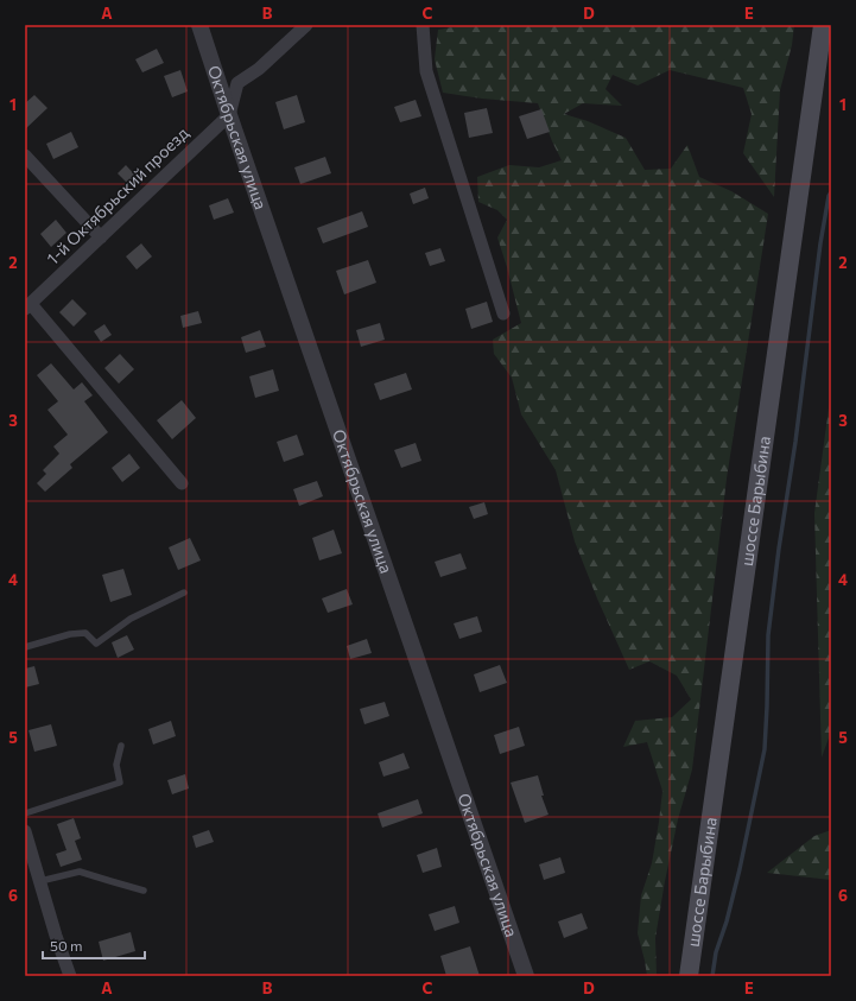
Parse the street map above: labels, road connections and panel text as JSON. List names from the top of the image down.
{
  "streets": {
    "main road": ["шоссе Барыбина"],
    "street": ["Октябрьская улица", "1-й Октябрьский проезд"]
  },
  "crossings": [
    ["Октябрьская улица", "1-й Октябрьский проезд"]
  ],
  "scale_bar": "50 m",
  "grid": {
    "columns": [
      "A",
      "B",
      "C",
      "D",
      "E"
    ],
    "rows": [
      "1",
      "2",
      "3",
      "4",
      "5",
      "6"
    ]
  }
}
